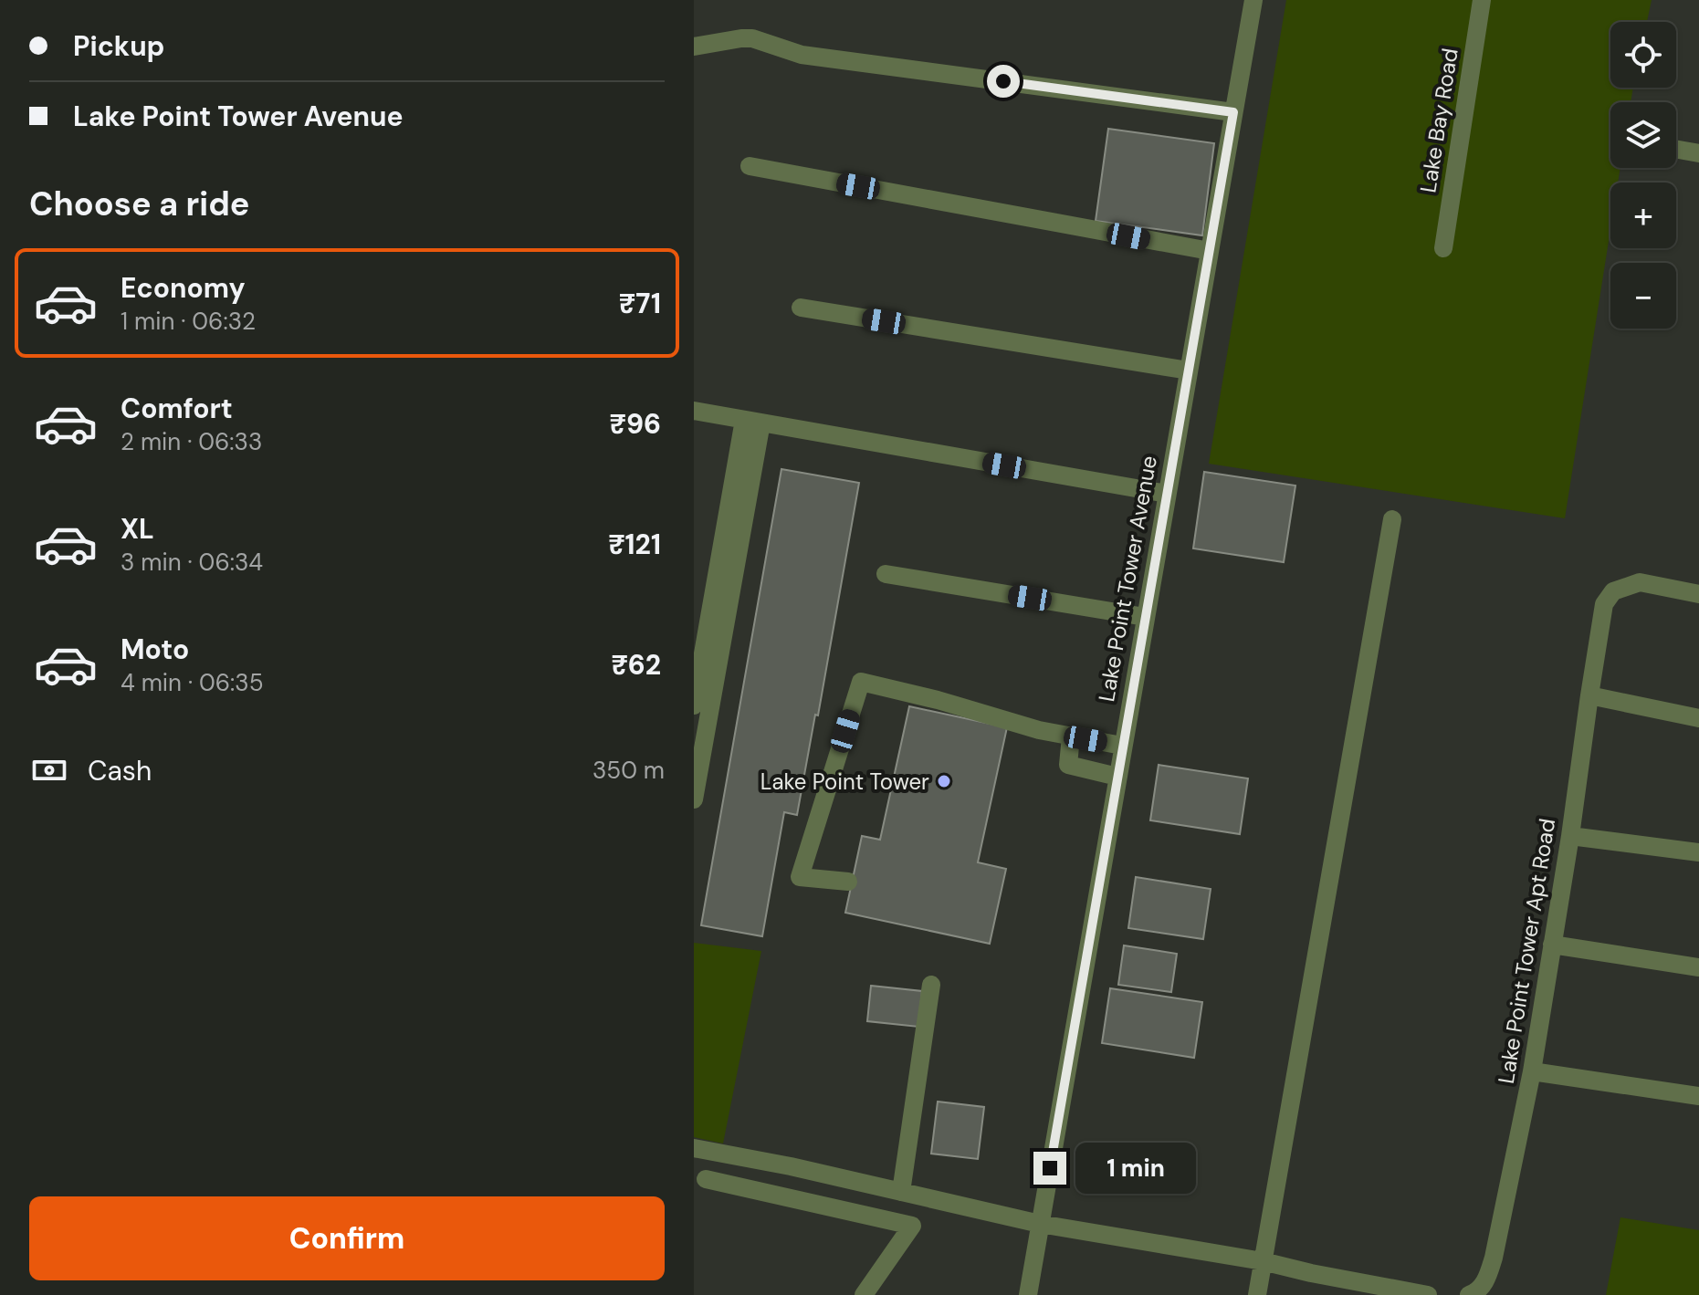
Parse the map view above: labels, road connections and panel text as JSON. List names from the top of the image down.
{
  "streets": {
    "street": ["Lake Bay Road", "Lake Point Tower Avenue", "Lake Point Tower Apt Road"]
  },
  "places": ["Lake Point Tower"],
  "page": {
    "banner": ["Pickup", "Lake Point Tower Avenue"],
    "map_buttons": ["+", "−"],
    "heading": "Choose a ride",
    "list": [
      {
        "name": "Economy",
        "note": "1 min · 06:32",
        "value": "₹71"
      },
      {
        "name": "Comfort",
        "note": "2 min · 06:33",
        "value": "₹96"
      },
      {
        "name": "XL",
        "note": "3 min · 06:34",
        "value": "₹121"
      },
      {
        "name": "Moto",
        "note": "4 min · 06:35",
        "value": "₹62"
      }
    ],
    "pay": ["Cash", "350 m"],
    "bubble": "1 min",
    "buttons": "Confirm"
  }
}
